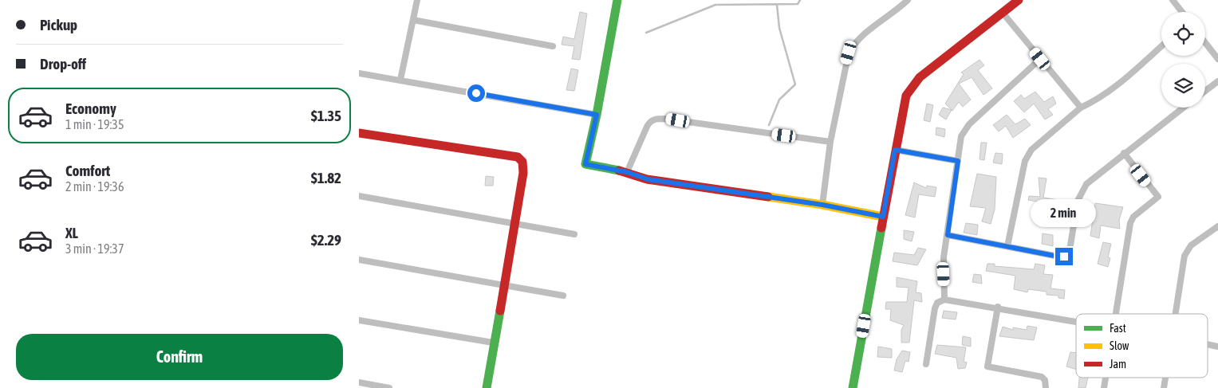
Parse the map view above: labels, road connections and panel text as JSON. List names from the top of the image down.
{
  "legend": ["Fast", "Slow", "Jam"],
  "page": {
    "banner": ["Pickup", "Drop-off"],
    "list": [
      {
        "name": "Economy",
        "note": "1 min · 19:35",
        "value": "$1.35"
      },
      {
        "name": "Comfort",
        "note": "2 min · 19:36",
        "value": "$1.82"
      },
      {
        "name": "XL",
        "note": "3 min · 19:37",
        "value": "$2.29"
      }
    ],
    "bubble": "2 min",
    "buttons": "Confirm"
  }
}
